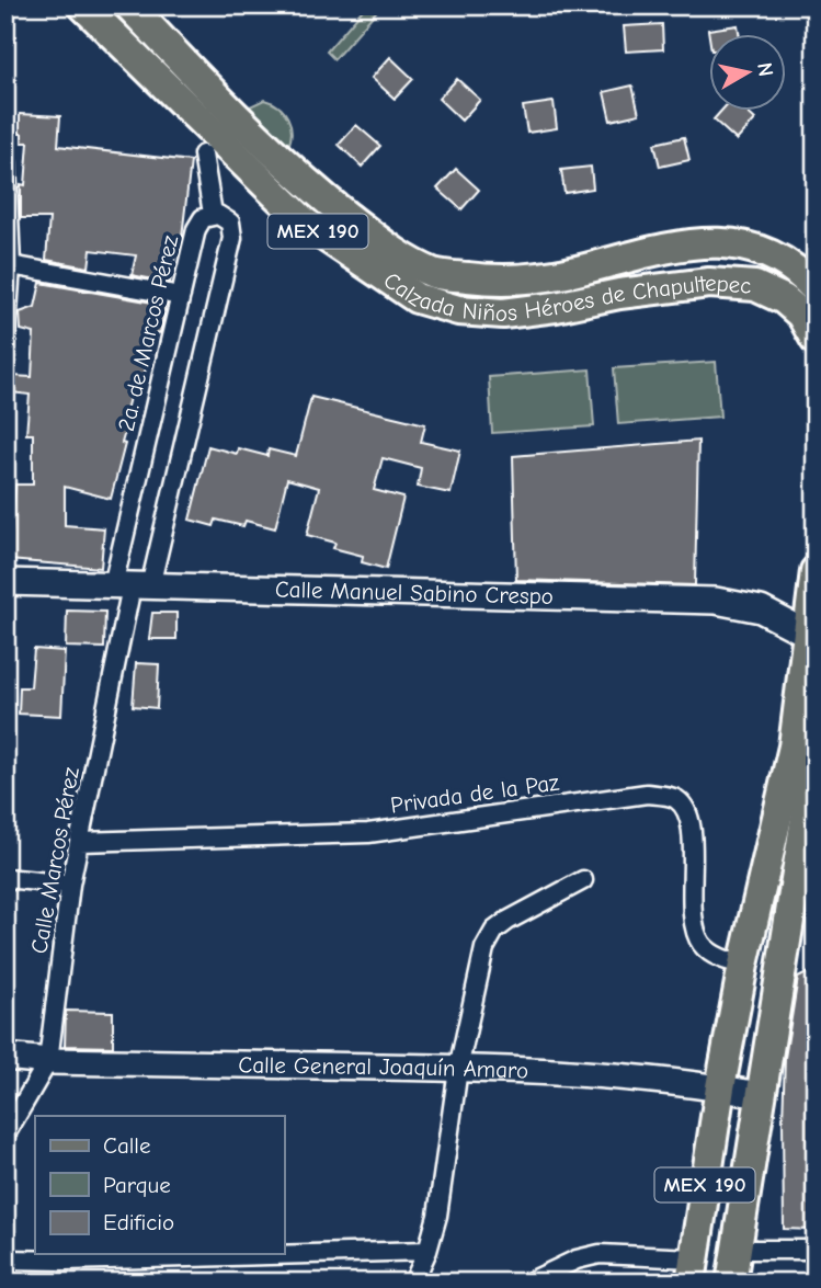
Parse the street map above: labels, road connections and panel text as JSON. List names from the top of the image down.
{
  "streets": {
    "main road": ["MEX 190", "Calzada Niños Héroes de Chapultepec"],
    "street": [
      "2a. de Marcos Pérez",
      "Calle Manuel Sabino Crespo",
      "Privada de la Paz",
      "Calle Marcos Pérez",
      "Calle General Joaquín Amaro"
    ]
  },
  "crossings": [
    ["MEX 190", "Calle Manuel Sabino Crespo"],
    ["MEX 190", "Privada de la Paz"],
    ["MEX 190", "Calle General Joaquín Amaro"],
    ["2a. de Marcos Pérez", "Calle Manuel Sabino Crespo"],
    ["2a. de Marcos Pérez", "Calle Marcos Pérez"],
    ["Calle Manuel Sabino Crespo", "Calle Marcos Pérez"],
    ["Privada de la Paz", "Calle Marcos Pérez"],
    ["Calle Marcos Pérez", "Calle General Joaquín Amaro"]
  ],
  "legend": ["Calle", "Parque", "Edificio"],
  "north": "right"
}
